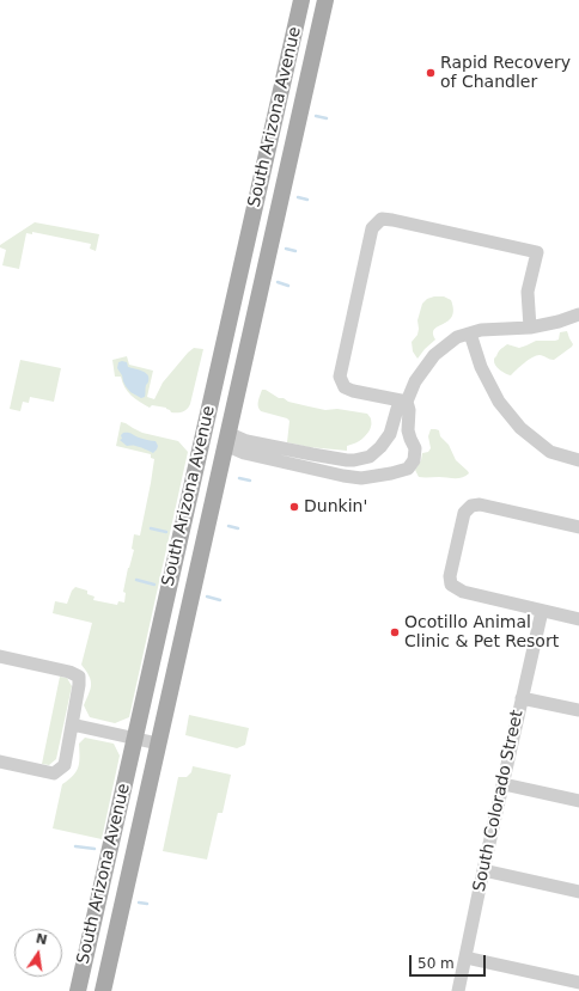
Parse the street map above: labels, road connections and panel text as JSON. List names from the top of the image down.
{
  "streets": {
    "main road": ["South Arizona Avenue"],
    "street": ["South Colorado Street"]
  },
  "places": ["Rapid Recovery of Chandler", "Dunkin'", "Ocotillo Animal Clinic & Pet Resort"],
  "scale_bar": "50 m",
  "north": "top"
}
